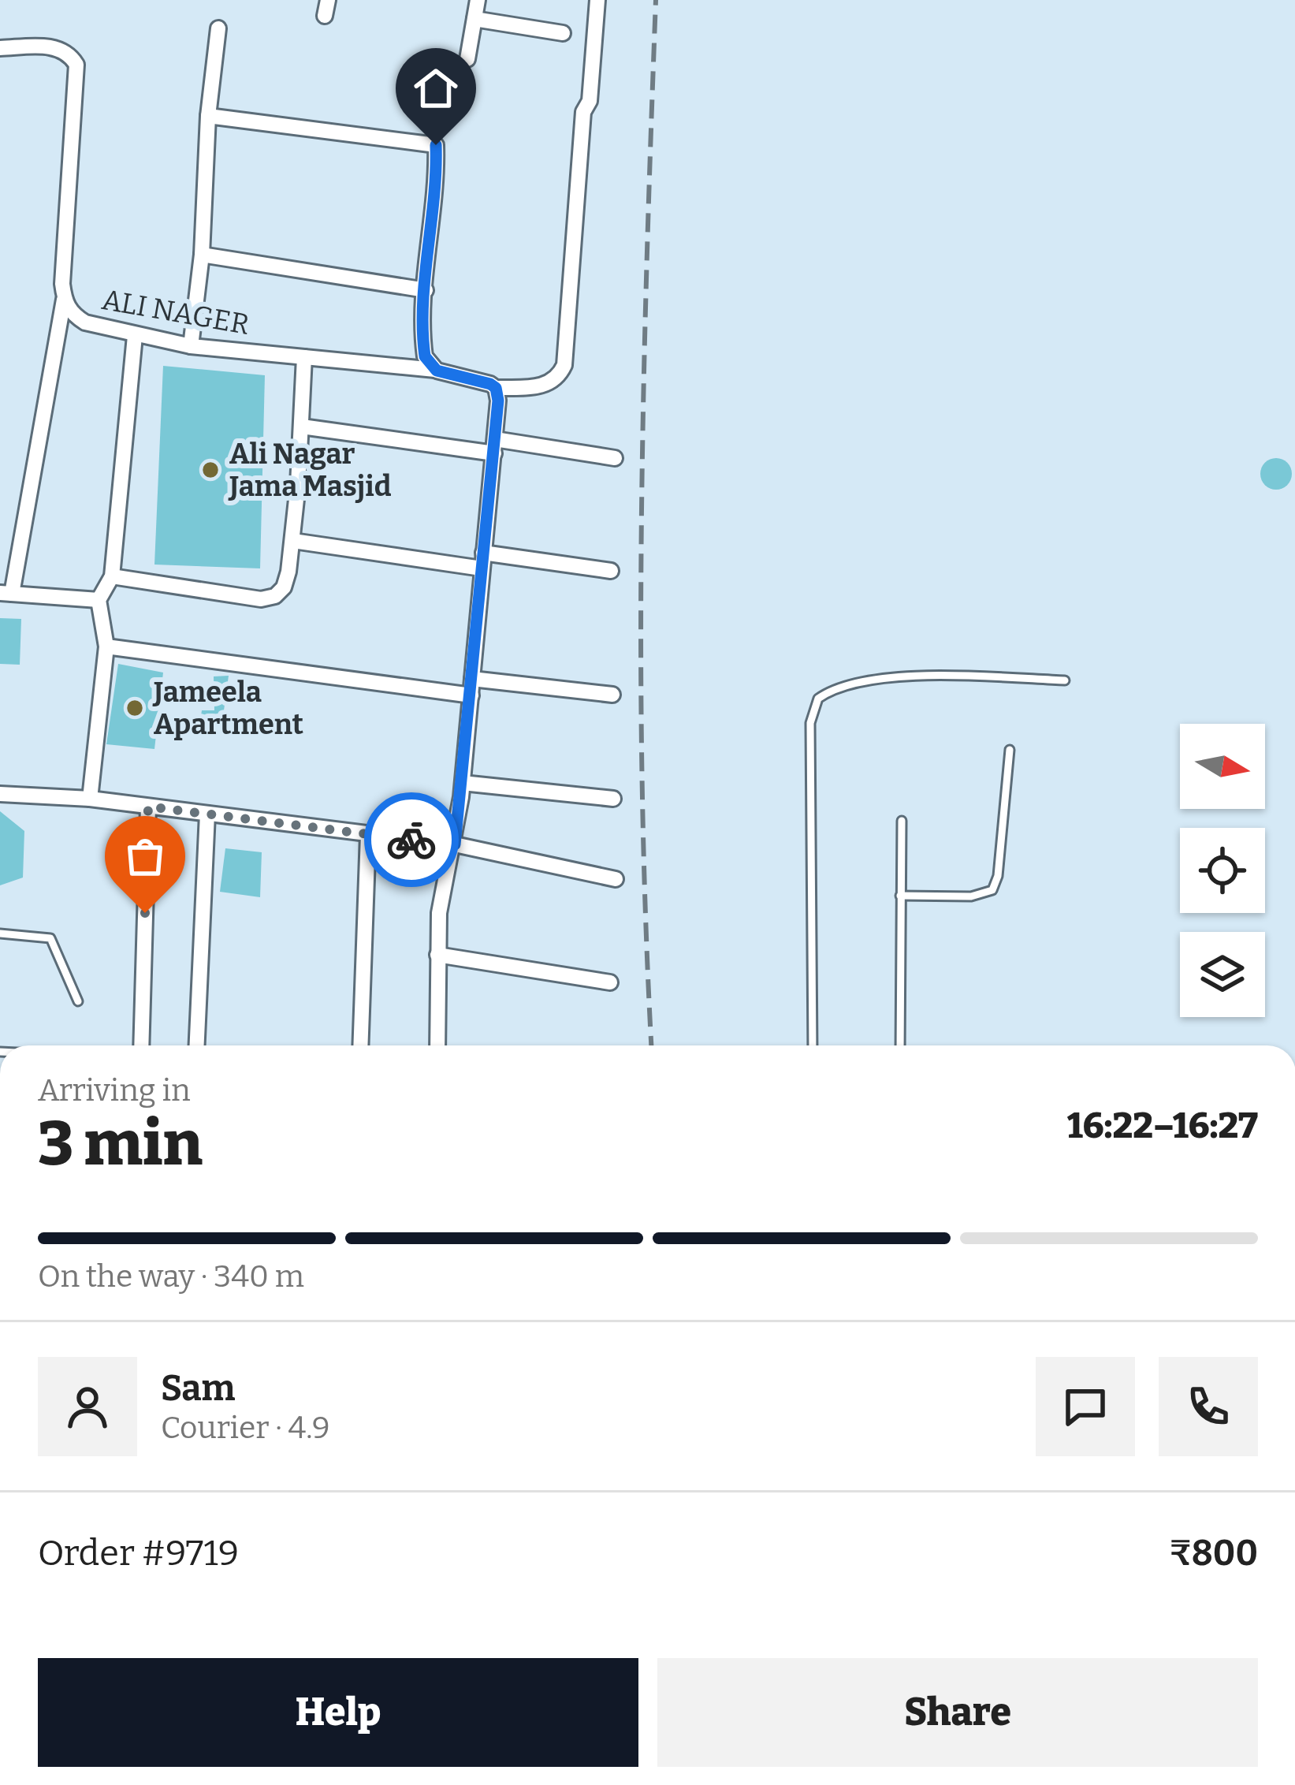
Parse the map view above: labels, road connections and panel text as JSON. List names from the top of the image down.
{
  "streets": {
    "street": ["ALI NAGER"]
  },
  "places": ["Ali Nagar Jama Masjid", "Jameela Apartment"],
  "north": "right",
  "page": {
    "heading": ["3 min", "Arriving in", "16:22–16:27"],
    "panel": [
      "Sam",
      "Courier · 4.9",
      "Order #9719",
      "₹800"
    ],
    "bar": "On the way · 340 m",
    "buttons": ["Help", "Share"]
  }
}
